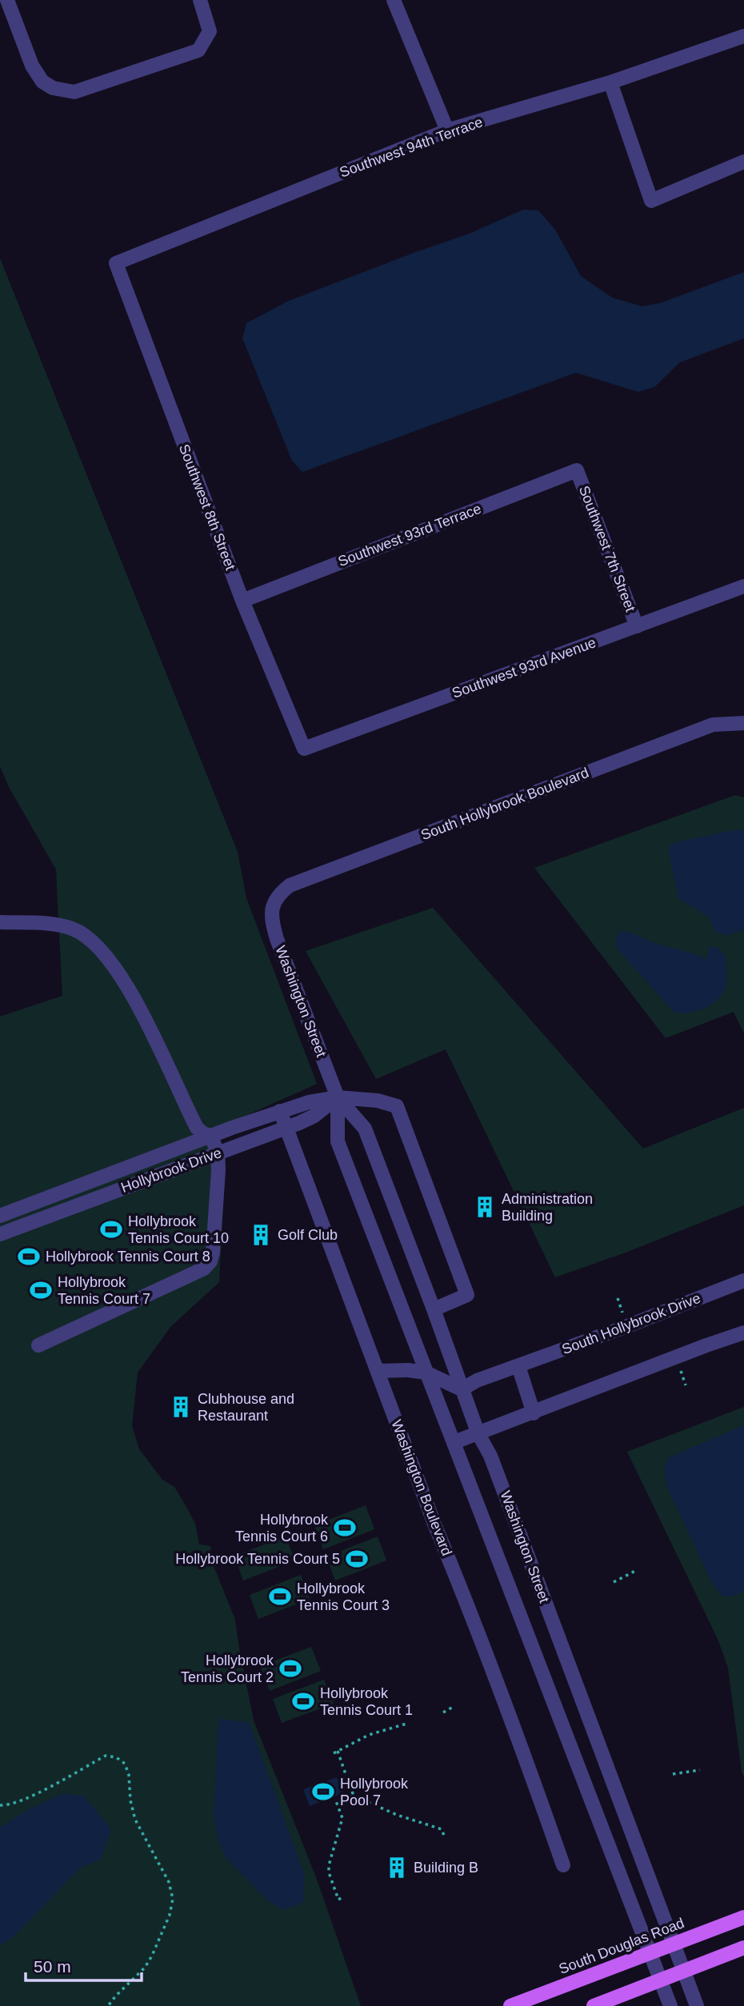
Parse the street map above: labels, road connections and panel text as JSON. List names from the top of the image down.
{
  "streets": {
    "main road": ["South Douglas Road"],
    "street": [
      "Southwest 94th Terrace",
      "Southwest 8th Street",
      "Southwest 93rd Terrace",
      "Southwest 7th Street",
      "Southwest 93rd Avenue",
      "South Hollybrook Boulevard",
      "Washington Street",
      "Hollybrook Drive",
      "South Hollybrook Drive",
      "Washington Boulevard"
    ]
  },
  "crossings": [
    ["Southwest 94th Terrace", "Southwest 8th Street"],
    ["Southwest 8th Street", "Southwest 93rd Terrace"],
    ["Southwest 8th Street", "Southwest 93rd Avenue"],
    ["Southwest 93rd Terrace", "Southwest 7th Street"],
    ["Southwest 7th Street", "Southwest 93rd Avenue"],
    ["South Hollybrook Boulevard", "Washington Street"],
    ["Washington Street", "Hollybrook Drive"],
    ["Washington Street", "South Hollybrook Drive"],
    ["Washington Street", "South Douglas Road"],
    ["Hollybrook Drive", "Washington Boulevard"]
  ],
  "places": {
    "building": [
      "Administration Building",
      "Golf Club",
      "Clubhouse and Restaurant",
      "Building B"
    ],
    "sports": [
      "Hollybrook Tennis Court 10",
      "Hollybrook Tennis Court 8",
      "Hollybrook Tennis Court 7",
      "Hollybrook Tennis Court 6",
      "Hollybrook Tennis Court 5",
      "Hollybrook Tennis Court 3",
      "Hollybrook Tennis Court 2",
      "Hollybrook Tennis Court 1",
      "Hollybrook Pool 7"
    ]
  },
  "scale_bar": "50 m"
}
